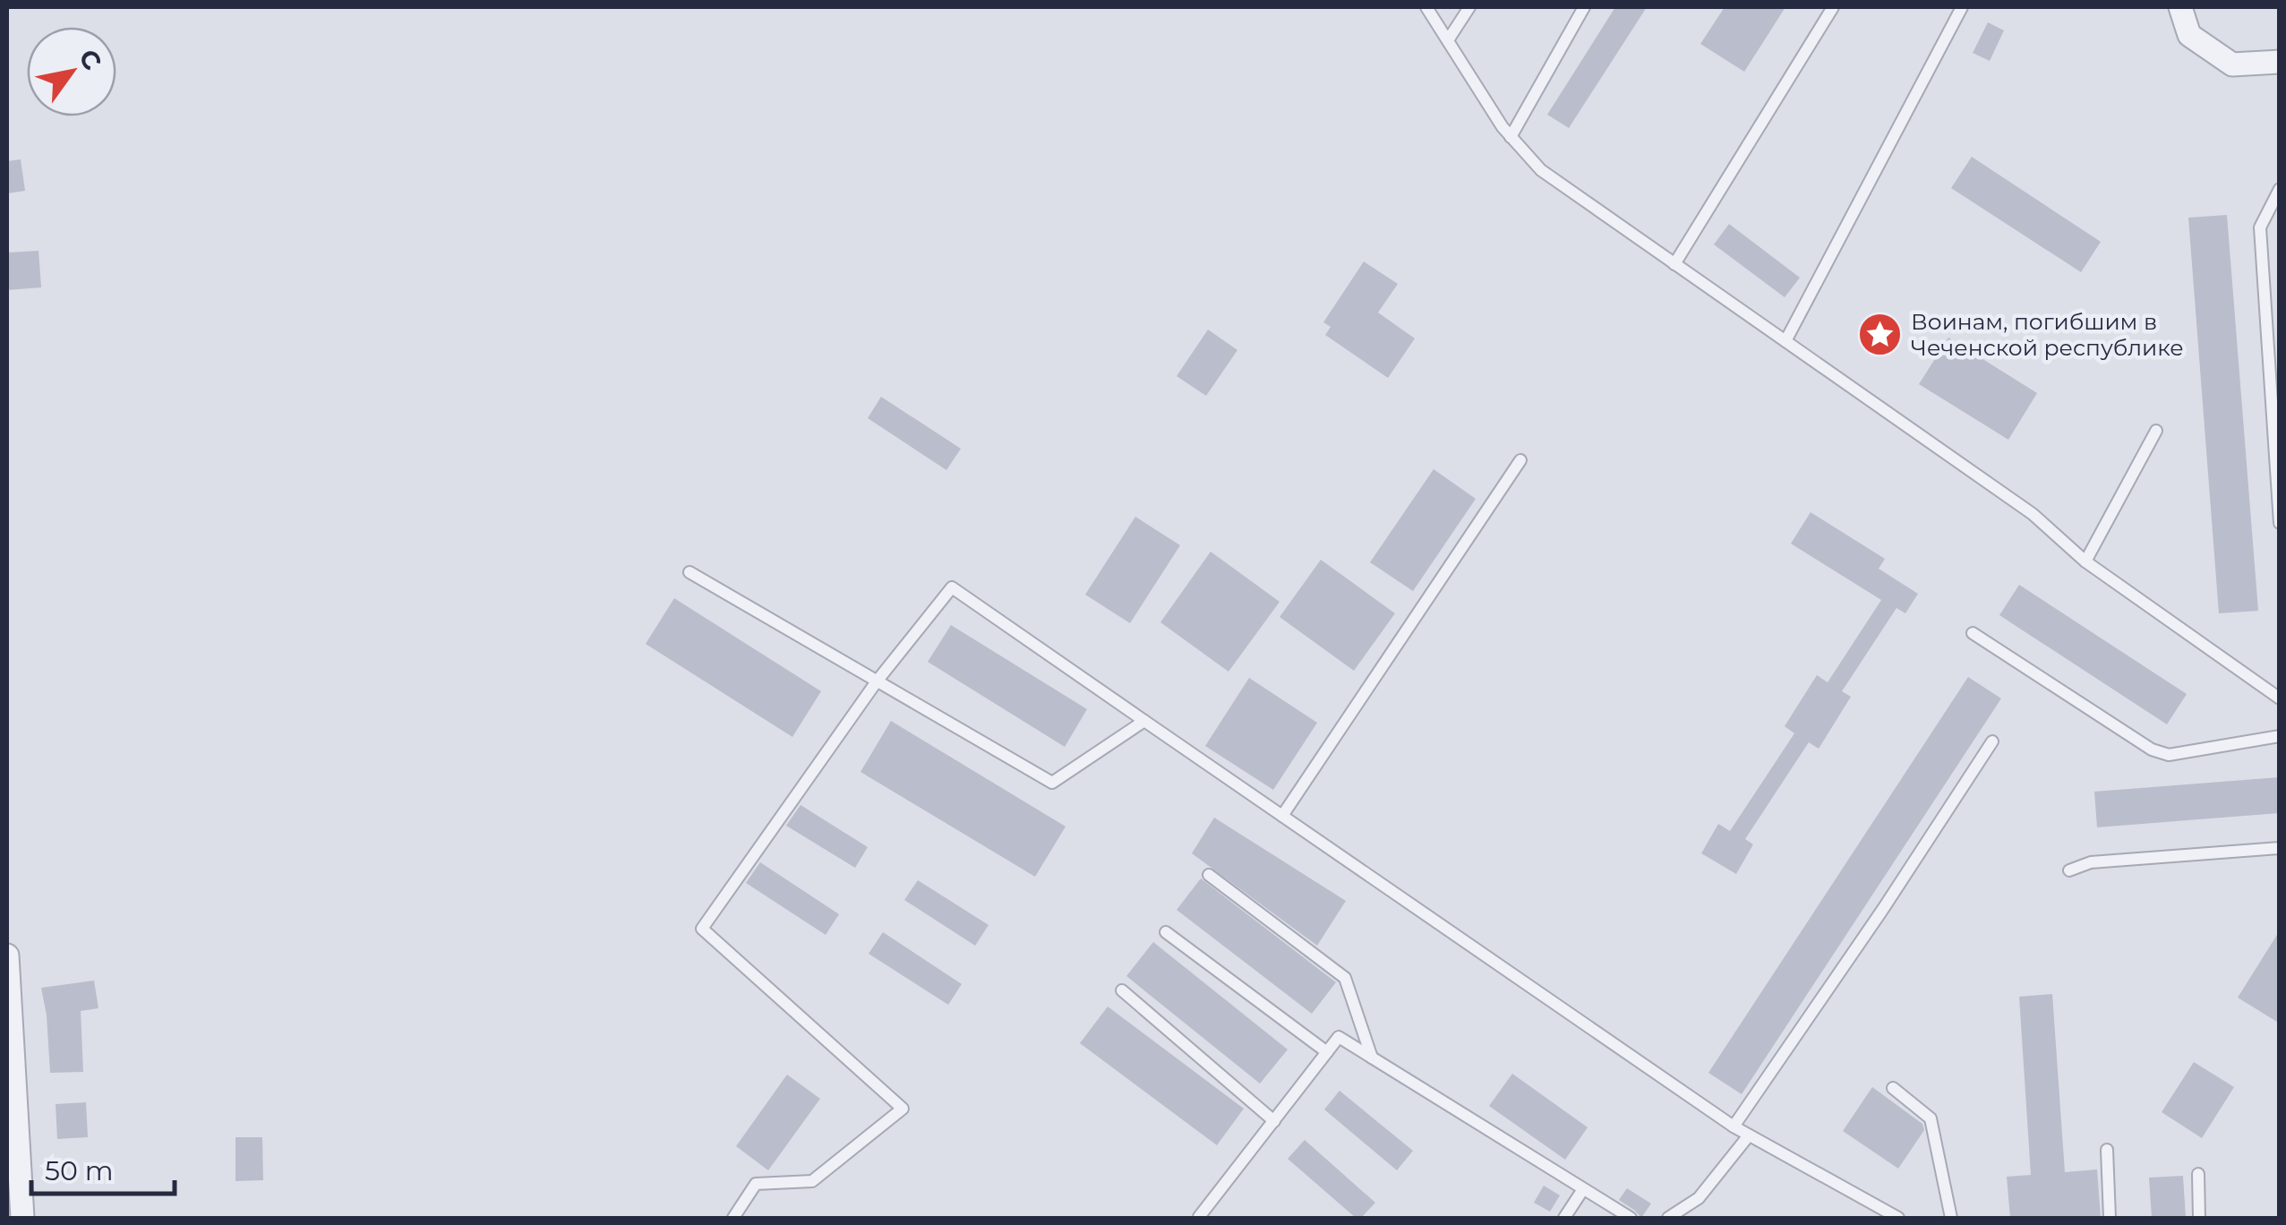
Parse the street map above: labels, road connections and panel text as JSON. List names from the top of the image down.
{
  "places": {
    "place": ["Воинам, погибшим в Чеченской республике"]
  },
  "scale_bar": "50 m",
  "north": "top right"
}
